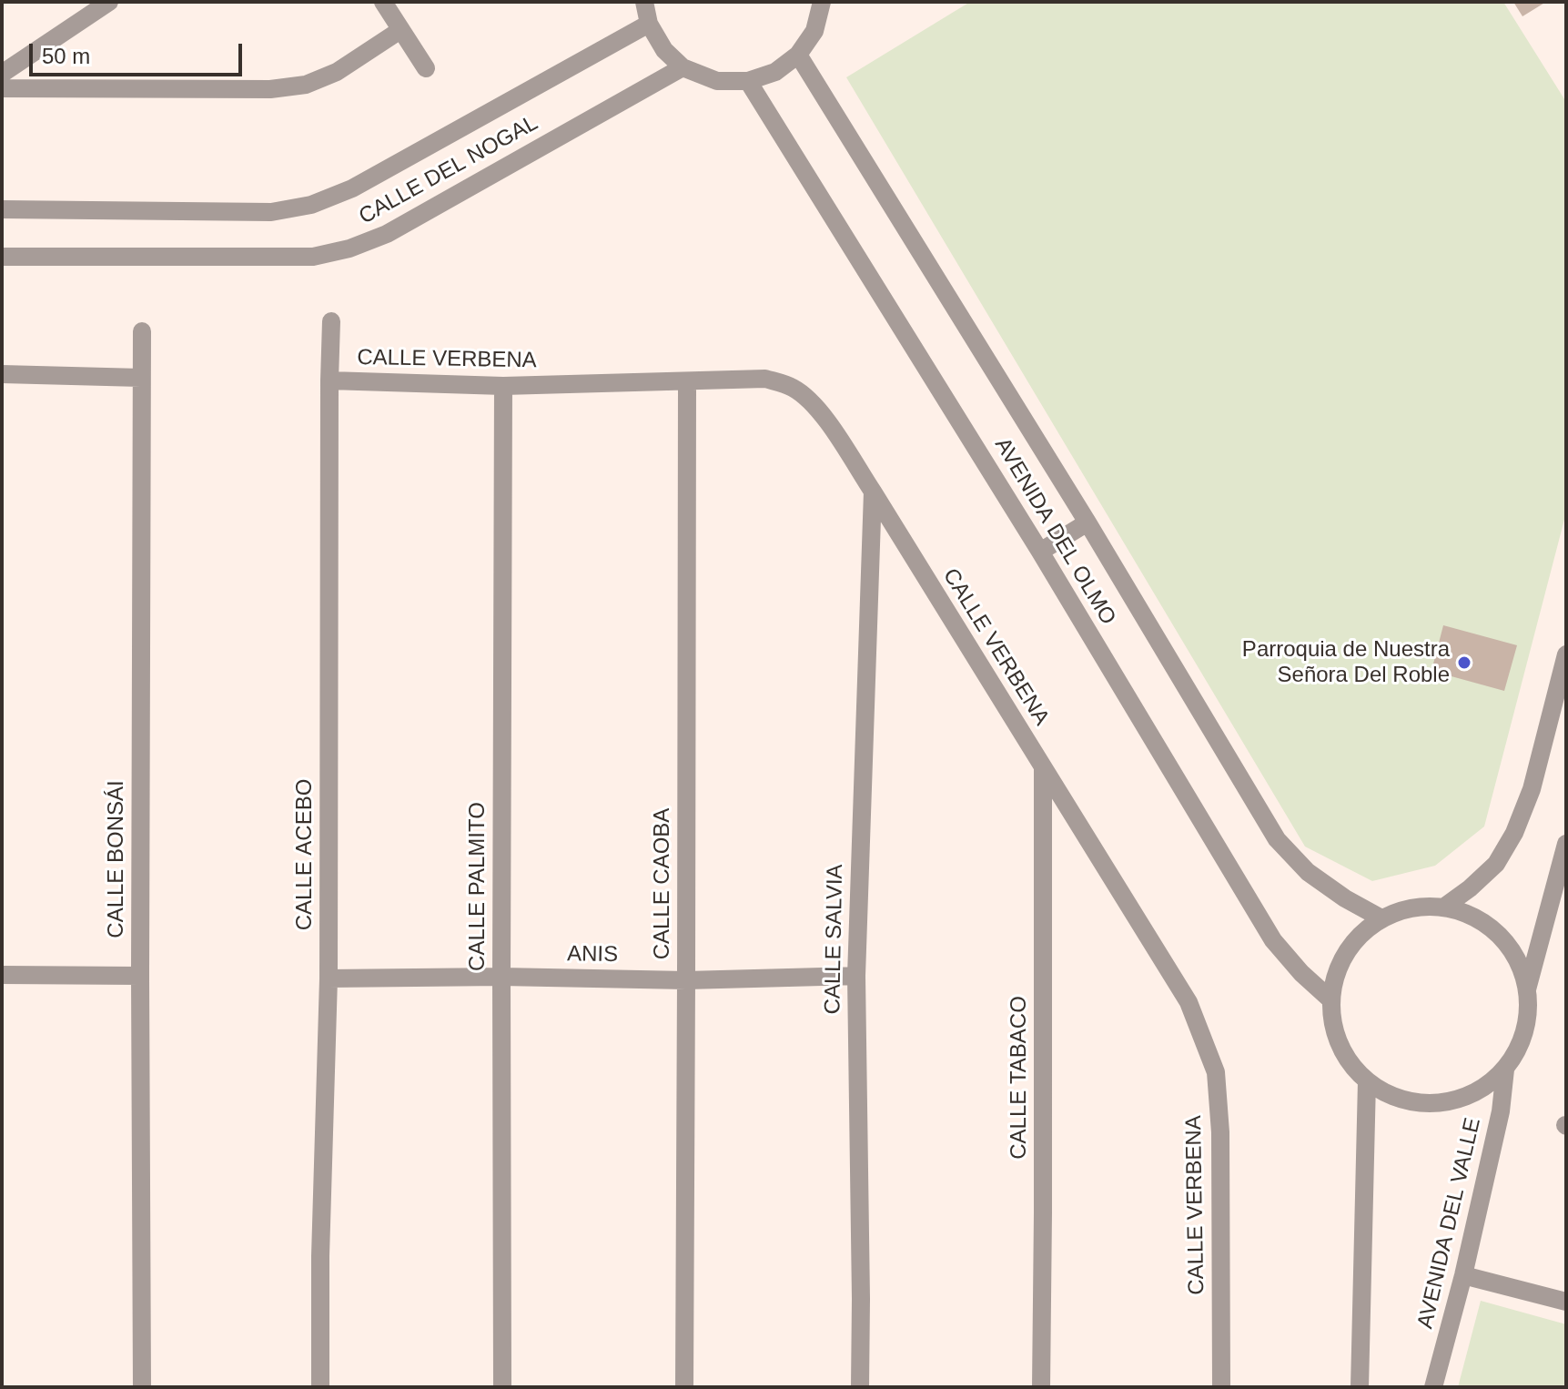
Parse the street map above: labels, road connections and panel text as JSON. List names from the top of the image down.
{
  "streets": {
    "street": [
      "CALLE DEL NOGAL",
      "CALLE VERBENA",
      "AVENIDA DEL OLMO",
      "CALLE ACEBO",
      "CALLE BONSÁI",
      "CALLE CAOBA",
      "CALLE PALMITO",
      "CALLE SALVIA",
      "ANIS",
      "CALLE TABACO",
      "AVENIDA DEL VALLE"
    ]
  },
  "crossings": [
    ["CALLE VERBENA", "CALLE ACEBO"],
    ["CALLE VERBENA", "CALLE CAOBA"],
    ["CALLE VERBENA", "CALLE PALMITO"],
    ["CALLE VERBENA", "CALLE SALVIA"],
    ["CALLE VERBENA", "CALLE TABACO"],
    ["AVENIDA DEL OLMO", "AVENIDA DEL VALLE"],
    ["CALLE ACEBO", "ANIS"],
    ["CALLE CAOBA", "ANIS"],
    ["CALLE PALMITO", "ANIS"],
    ["CALLE SALVIA", "ANIS"]
  ],
  "places": ["Parroquia de Nuestra Señora Del Roble"],
  "scale_bar": "50 m"
}
